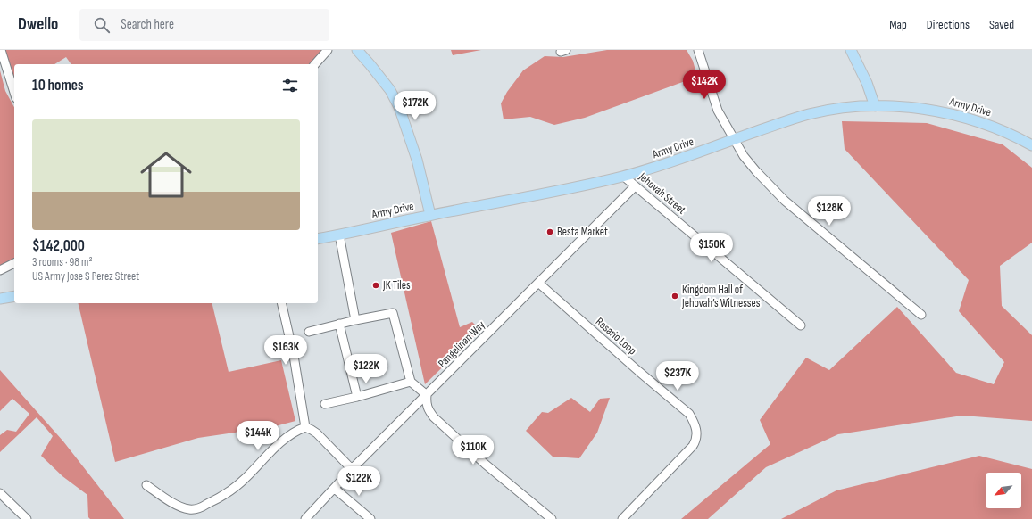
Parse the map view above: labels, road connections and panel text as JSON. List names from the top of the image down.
{
  "streets": {
    "main road": ["Army Drive"],
    "street": ["Jehovah Street", "Rosario Loop", "Pangelinan Way"]
  },
  "crossings": [
    ["Army Drive", "Jehovah Street"],
    ["Jehovah Street", "Pangelinan Way"],
    ["Rosario Loop", "Pangelinan Way"]
  ],
  "places": ["Besta Market", "JK Tiles", "Kingdom Hall of Jehovah’s Witnesses"],
  "north": "bottom left",
  "page": {
    "header": "Dwello",
    "search": "Search here",
    "nav": ["Map", "Directions", "Saved"],
    "heading": "10 homes",
    "price": [
      "$142K",
      "$172K",
      "$128K",
      "$150K",
      "$163K",
      "$122K",
      "$237K",
      "$144K",
      "$110K",
      "$122K"
    ],
    "list": [
      {
        "name": "$142,000",
        "note": "3 rooms · 98 m² · US Army Jose S Perez Street"
      }
    ]
  }
}
